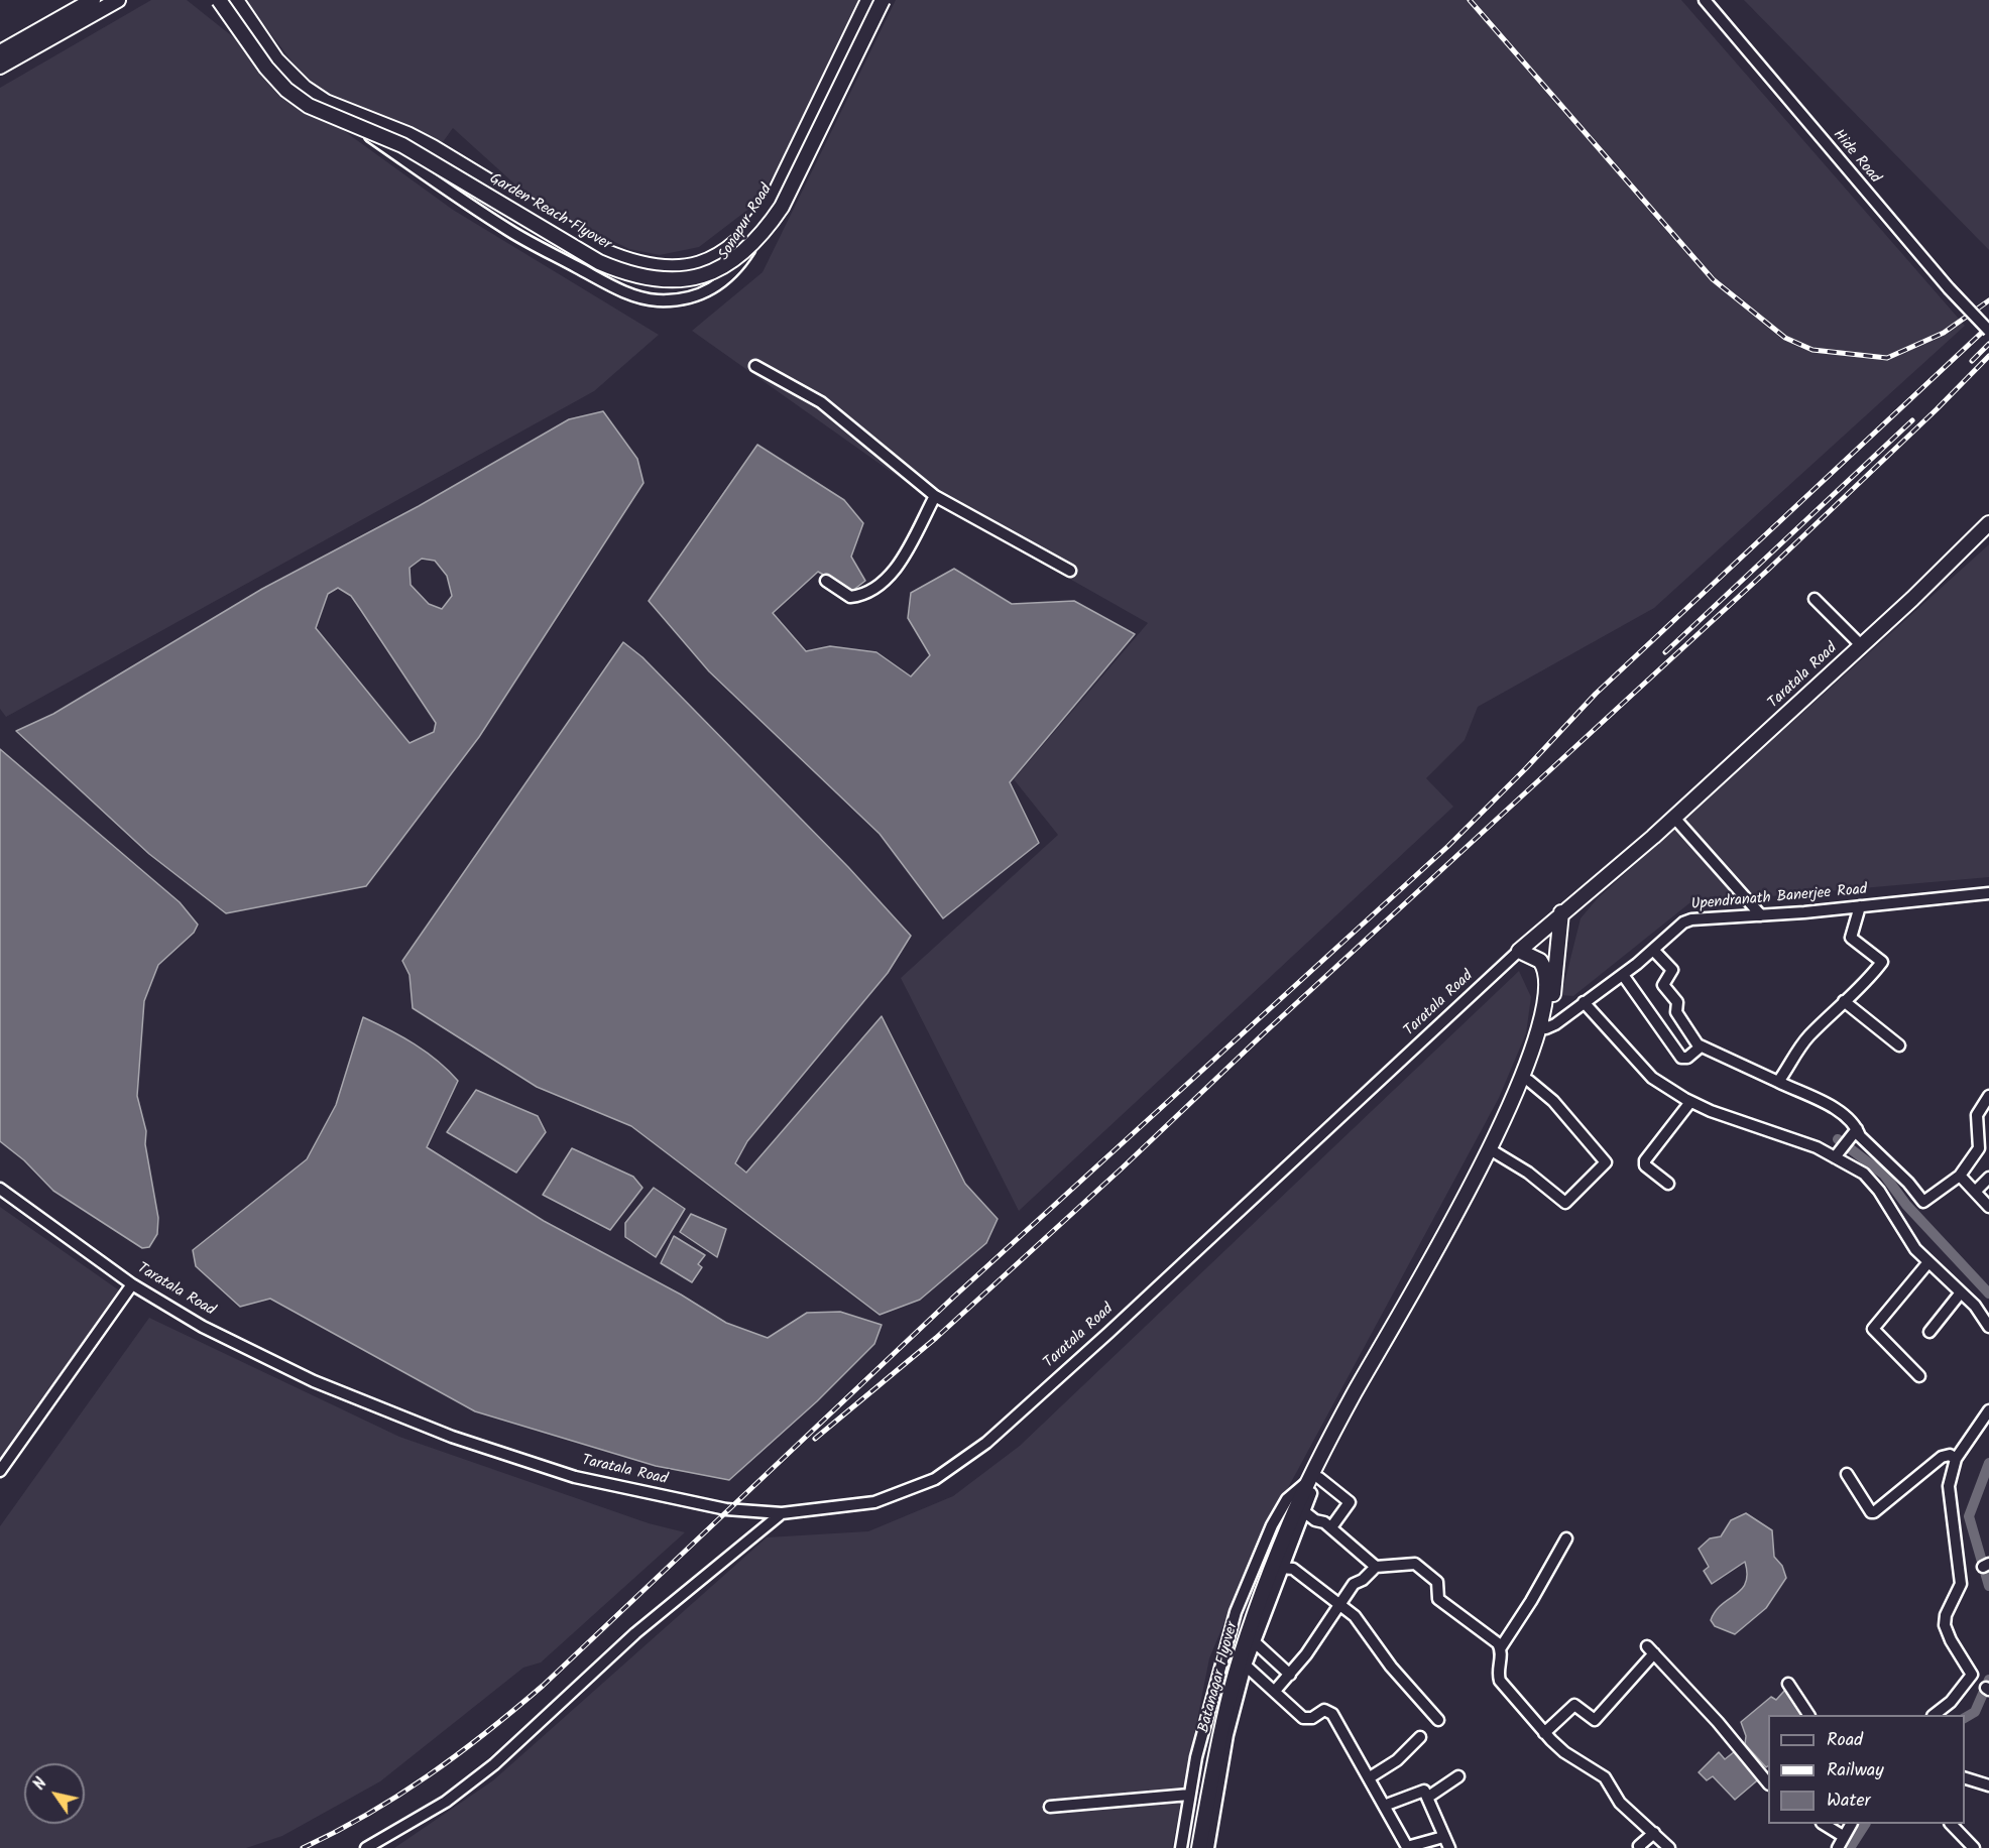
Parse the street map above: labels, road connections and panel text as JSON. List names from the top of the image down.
{
  "streets": {
    "main road": ["Garden Reach Flyover", "Taratala Road", "Batanagar Flyover"],
    "street": ["Hide Road", "Sonapur Road", "Upendranath Banerjee Road"]
  },
  "crossings": [
    ["Garden Reach Flyover", "Sonapur Road"]
  ],
  "legend": ["Road", "Railway", "Water"],
  "north": "top left"
}
